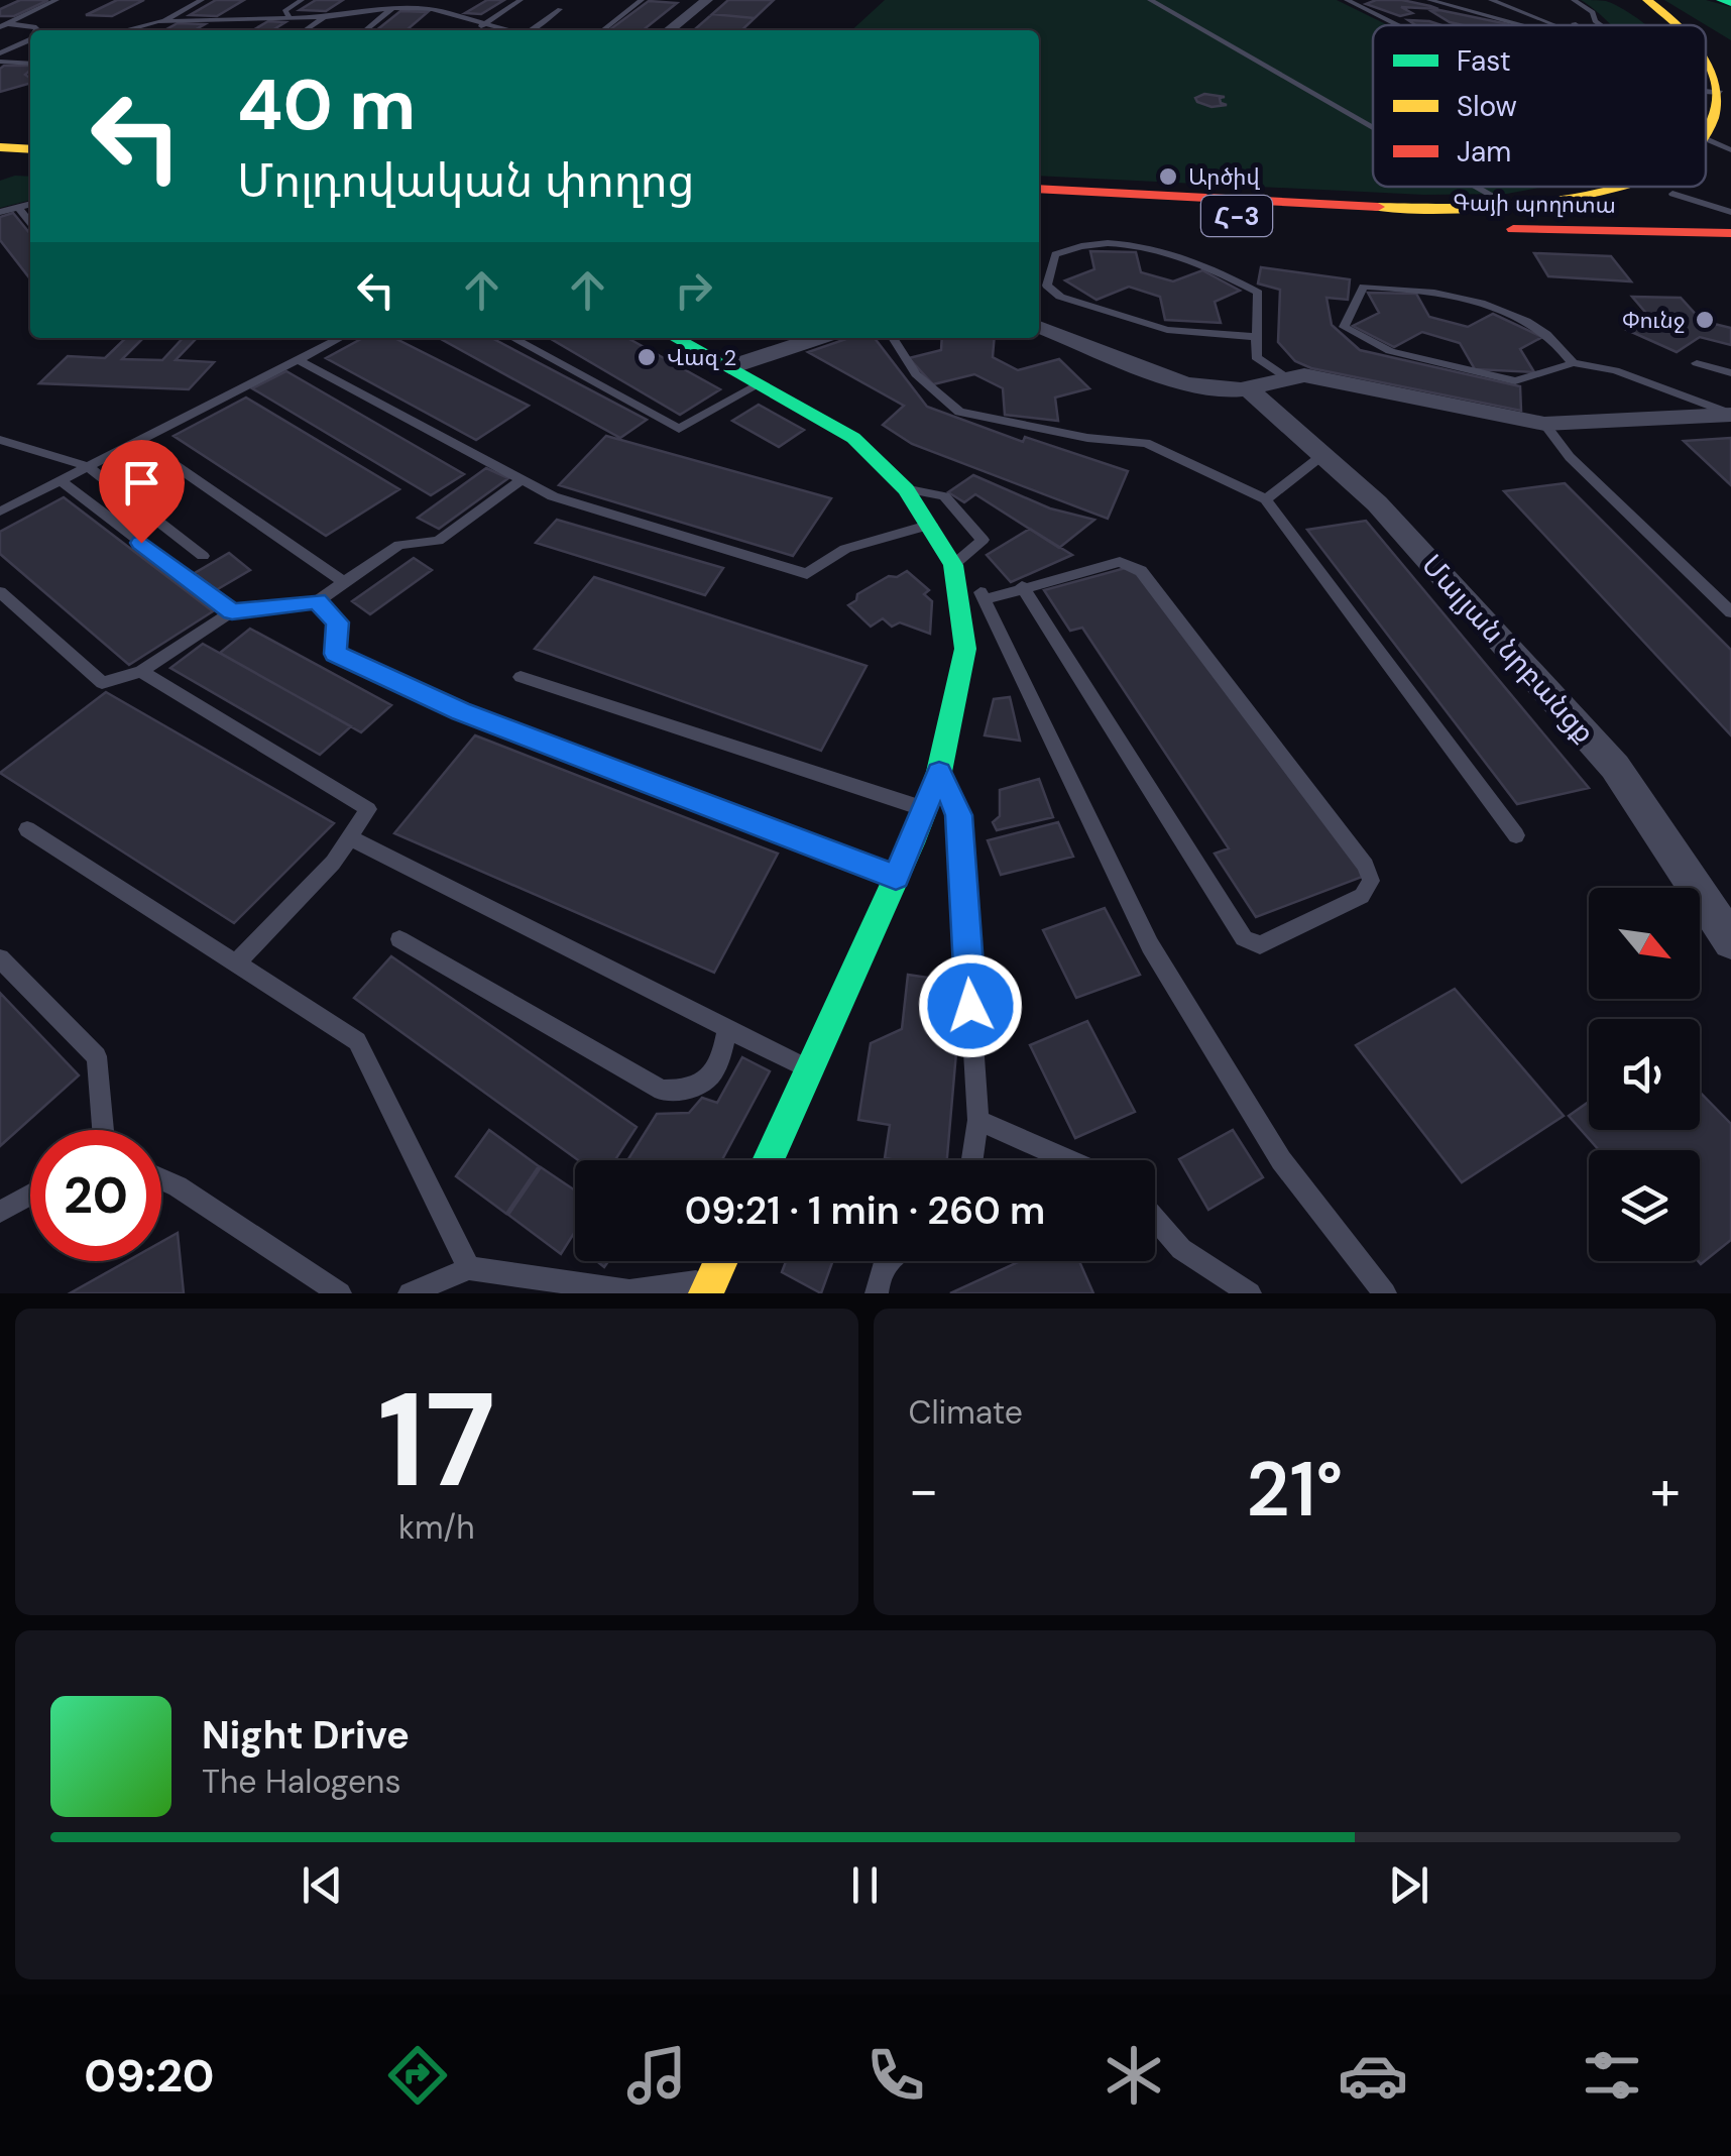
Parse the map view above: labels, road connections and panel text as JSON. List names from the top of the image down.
{
  "streets": {
    "main road": ["Գայի պողոտա", "Հ-3"],
    "street": ["Մալյան նրբանցք"]
  },
  "places": ["Արծիվ", "Փունջ", "Վազ 2"],
  "legend": ["Fast", "Slow", "Jam"],
  "north": "bottom right",
  "page": {
    "turn": ["40 m", "Մոլդովական փողոց"],
    "limit": "20",
    "trip": "09:21 · 1 min · 260 m",
    "tile": [
      ["17", "km/h"],
      "Climate"
    ],
    "heat": ["−", "21°", "+"],
    "song": ["Night Drive", "The Halogens"],
    "tabs": "09:20"
  }
}
